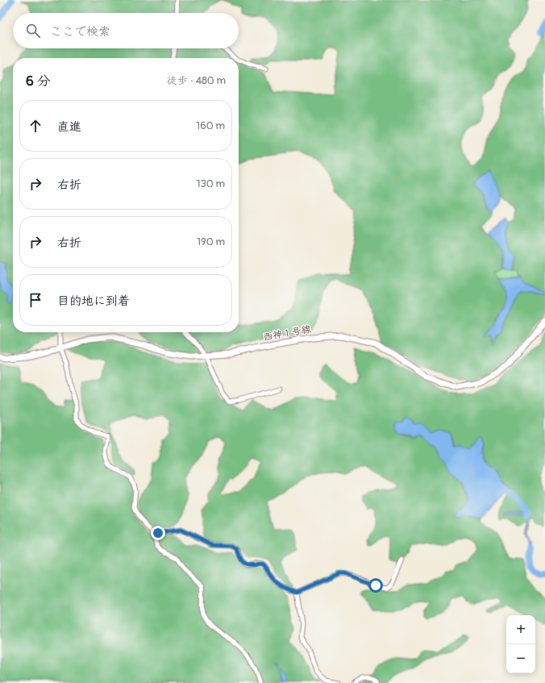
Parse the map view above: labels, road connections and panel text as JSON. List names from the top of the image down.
{
  "streets": {
    "street": ["西神１号線"]
  },
  "page": {
    "search": "ここで検索",
    "heading": ["6 分", "徒歩 · 480 m"],
    "list": [
      ["直進", "160 m"],
      ["右折", "130 m"],
      ["右折", "190 m"],
      "目的地に到着"
    ],
    "map_buttons": ["+", "−"]
  }
}
